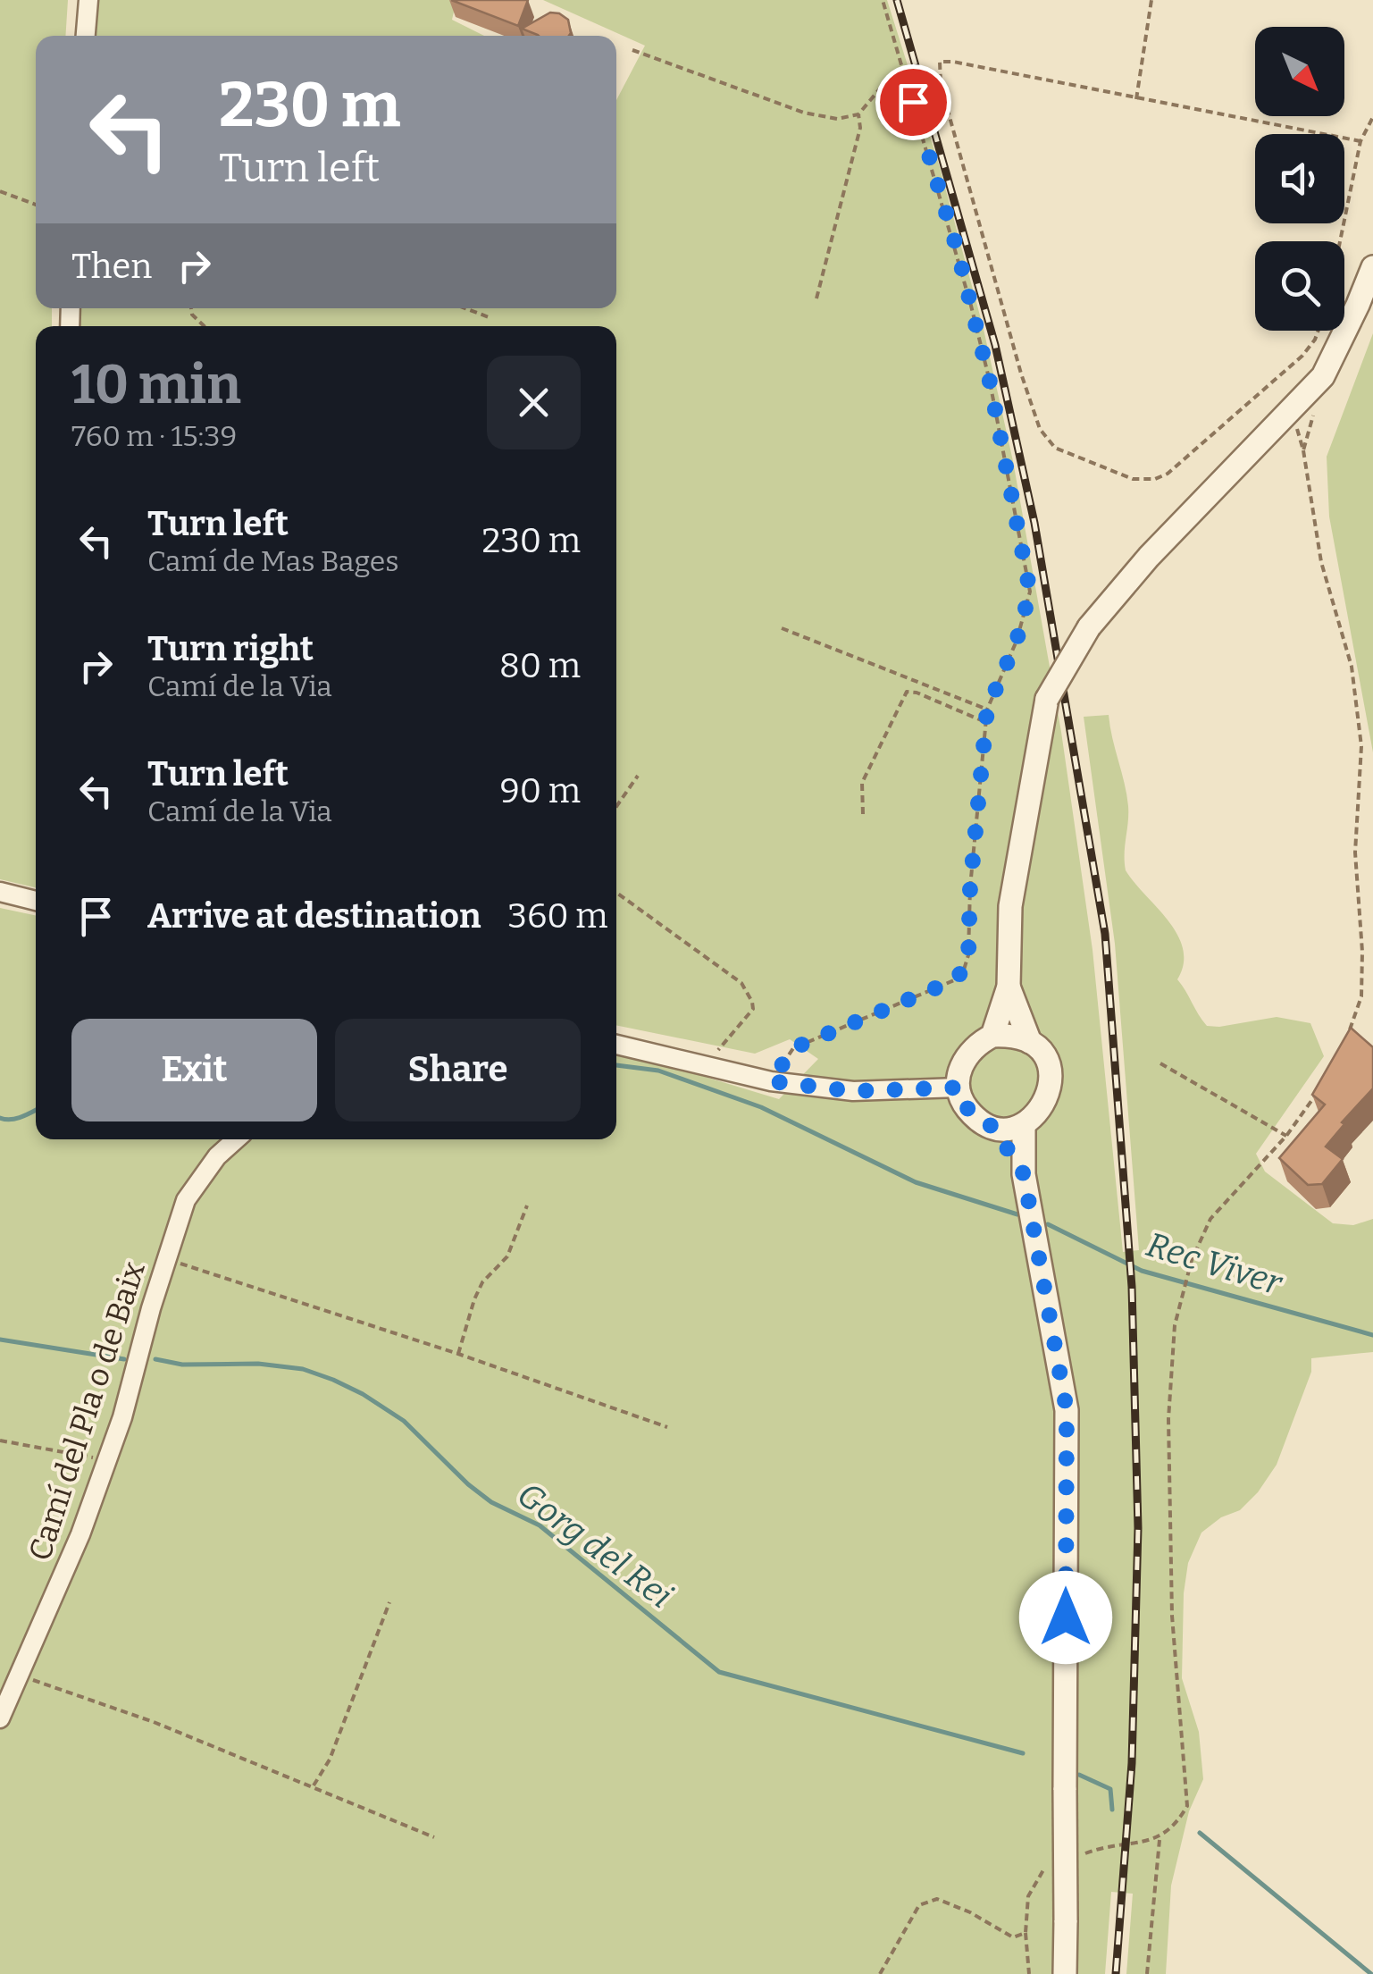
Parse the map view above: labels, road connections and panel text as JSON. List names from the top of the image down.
{
  "streets": {
    "street": ["Camí del Pla o de Baix"]
  },
  "water": ["Rec Viver", "Gorg del Rei"],
  "north": "bottom right",
  "page": {
    "turn": ["230 m", "Turn left"],
    "then": "Then",
    "heading": ["10 min", "760 m · 15:39"],
    "list": [
      {
        "name": "Turn left",
        "note": "Camí de Mas Bages",
        "value": "230 m"
      },
      {
        "name": "Turn right",
        "note": "Camí de la Via",
        "value": "80 m"
      },
      {
        "name": "Turn left",
        "note": "Camí de la Via",
        "value": "90 m"
      },
      {
        "name": "Arrive at destination",
        "value": "360 m"
      }
    ],
    "buttons": ["Exit", "Share"]
  }
}
